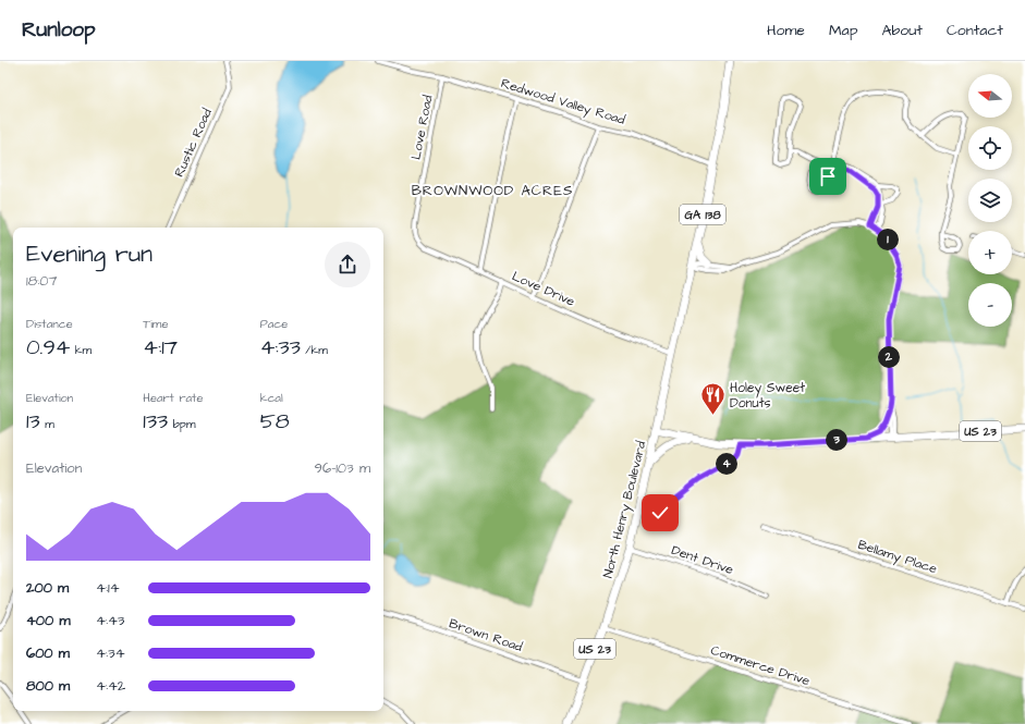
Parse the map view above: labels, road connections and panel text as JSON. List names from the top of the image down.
{
  "streets": {
    "main road": ["GA 138", "US 23", "North Henry Boulevard"],
    "street": [
      "Redwood Valley Road",
      "Love Road",
      "Rustic Road",
      "Love Drive",
      "Bellamy Place",
      "Dent Drive",
      "Brown Road",
      "Commerce Drive"
    ]
  },
  "crossings": [
    ["Redwood Valley Road", "Love Road"],
    ["Redwood Valley Road", "GA 138"],
    ["Love Road", "Love Drive"],
    ["GA 138", "Love Drive"],
    ["GA 138", "North Henry Boulevard"],
    ["US 23", "North Henry Boulevard"],
    ["North Henry Boulevard", "Dent Drive"],
    ["North Henry Boulevard", "Brown Road"],
    ["North Henry Boulevard", "Commerce Drive"]
  ],
  "districts": ["BROWNWOOD ACRES"],
  "places": {
    "restaurant": ["Holey Sweet Donuts"]
  },
  "north": "left",
  "page": {
    "header": "Runloop",
    "nav": [
      "Home",
      "Map",
      "About",
      "Contact"
    ],
    "map_buttons": ["+", "−"],
    "heading": ["Evening run", "18:07"],
    "pins": [
      "1",
      "2",
      "3",
      "4"
    ],
    "stats": [
      ["Distance", "0.94 km"],
      ["Time", "4:17"],
      ["Pace", "4:33 /km"],
      ["Elevation", "13 m"],
      ["Heart rate", "133 bpm"],
      ["kcal", "58"]
    ],
    "chart": ["Elevation", "96–103 m"],
    "list": [
      {
        "name": "200 m",
        "note": "4:14"
      },
      {
        "name": "400 m",
        "note": "4:43"
      },
      {
        "name": "600 m",
        "note": "4:34"
      },
      {
        "name": "800 m",
        "note": "4:42"
      }
    ]
  }
}
